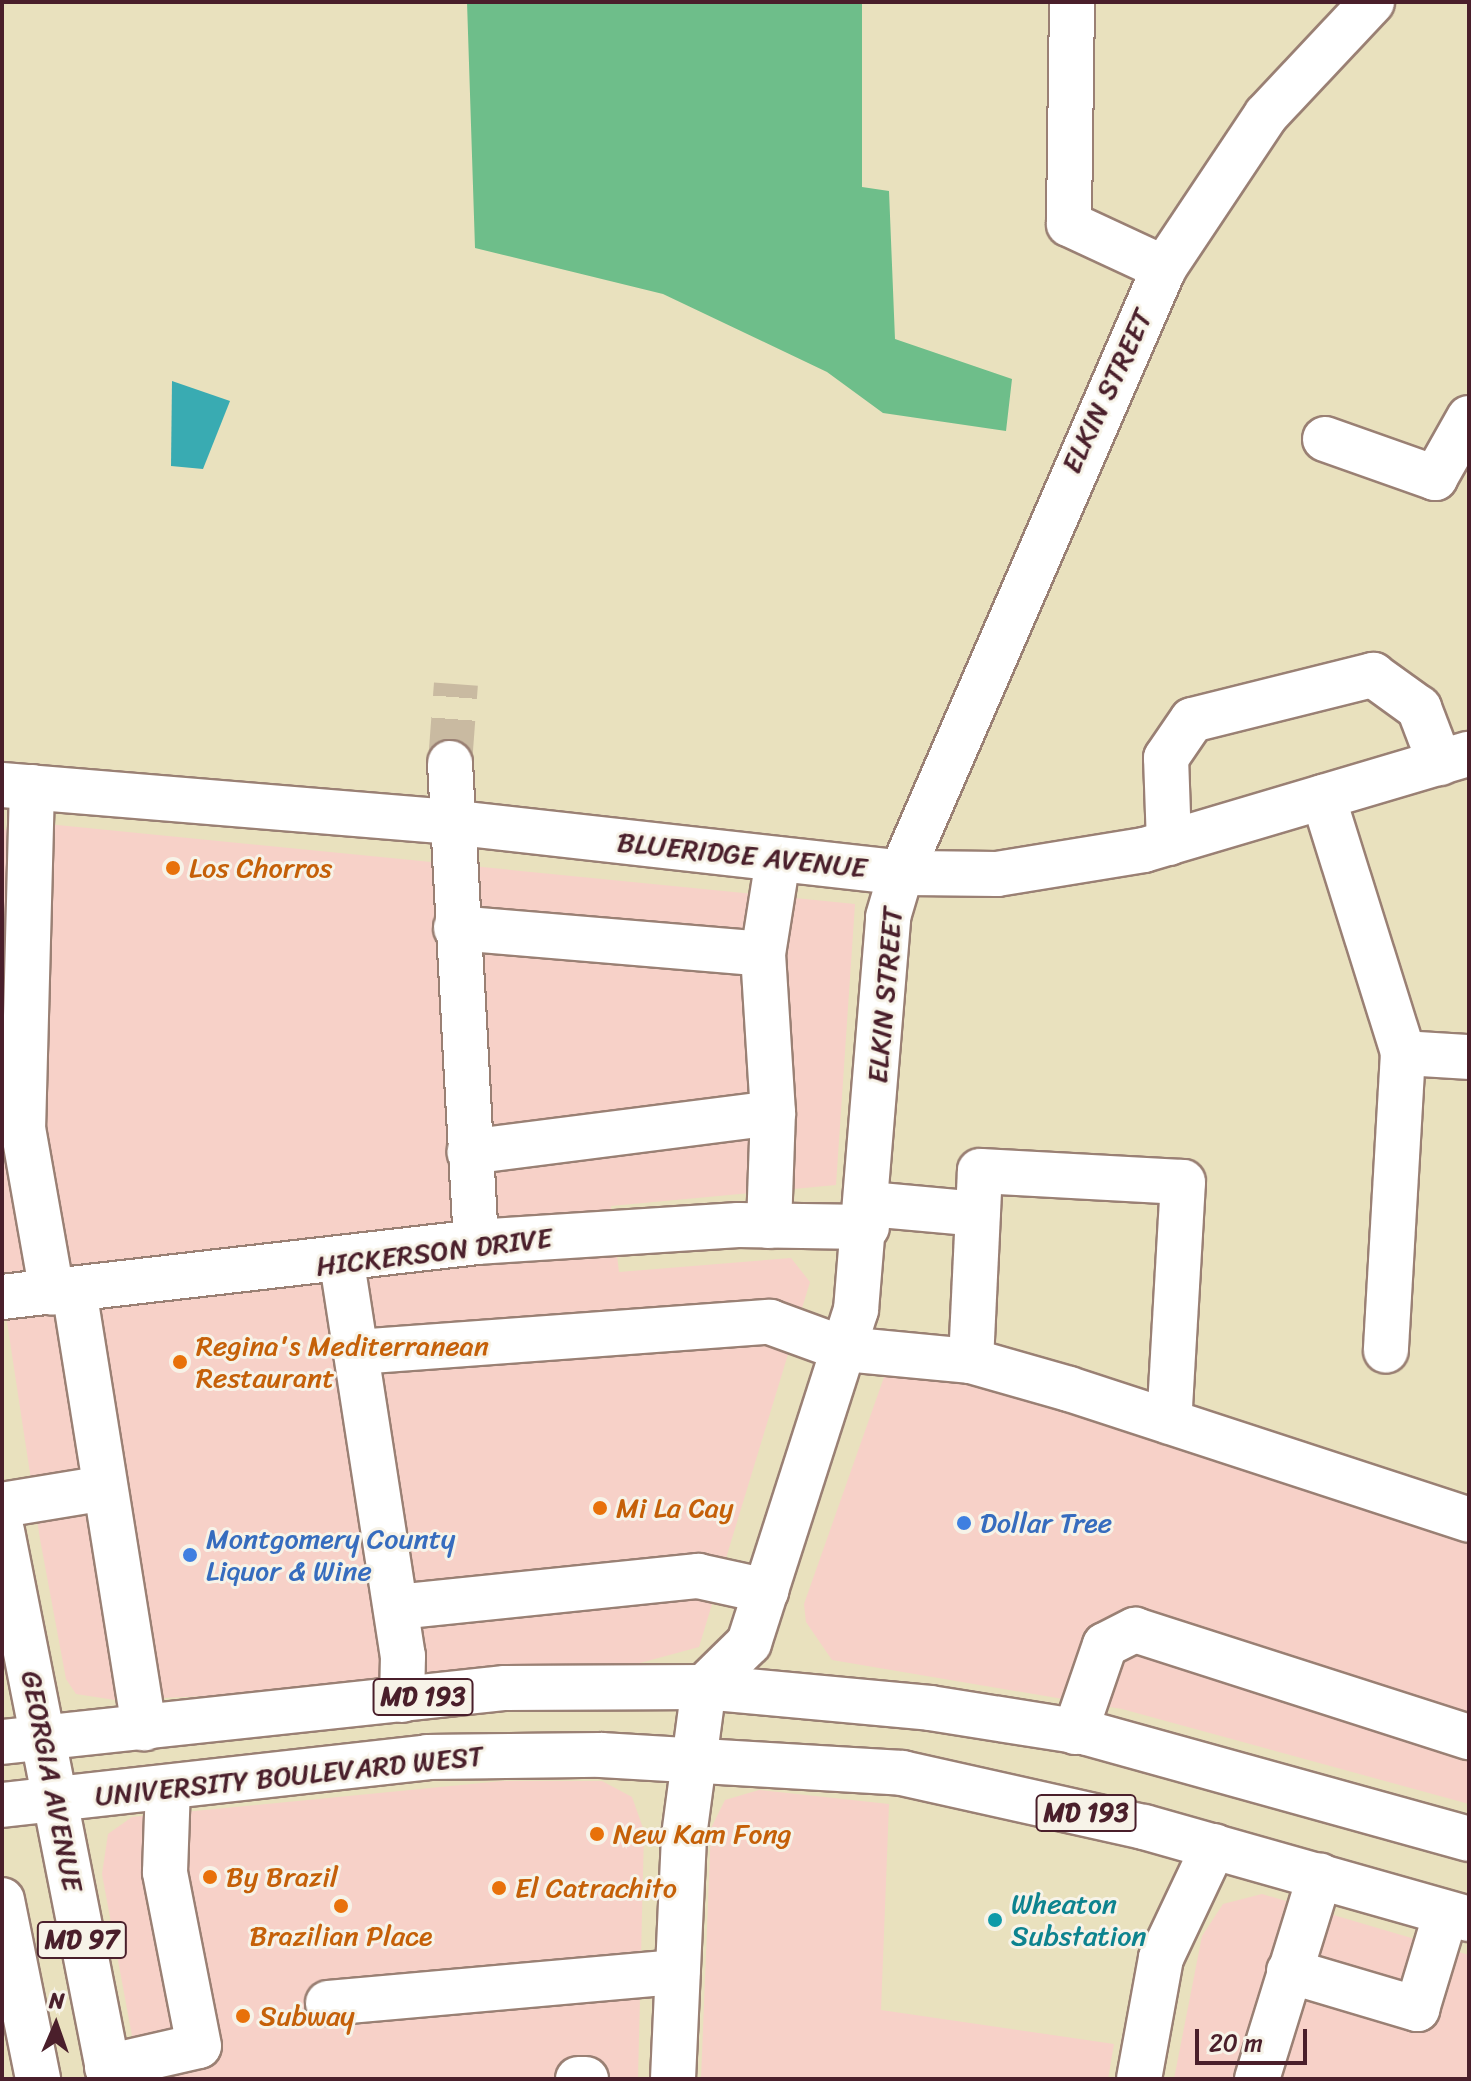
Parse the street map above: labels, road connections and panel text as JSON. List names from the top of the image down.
{
  "streets": {
    "street": [
      "ELKIN STREET",
      "BLUERIDGE AVENUE",
      "HICKERSON DRIVE",
      "MD 193",
      "UNIVERSITY BOULEVARD WEST",
      "GEORGIA AVENUE",
      "MD 97"
    ]
  },
  "crossings": [
    ["ELKIN STREET", "BLUERIDGE AVENUE"],
    ["ELKIN STREET", "HICKERSON DRIVE"],
    ["ELKIN STREET", "MD 193"],
    ["MD 193", "GEORGIA AVENUE"],
    ["UNIVERSITY BOULEVARD WEST", "GEORGIA AVENUE"]
  ],
  "places": [
    "Los Chorros",
    "Regina's Mediterranean Restaurant",
    "Mi La Cay",
    "Dollar Tree",
    "Montgomery County Liquor & Wine",
    "New Kam Fong",
    "By Brazil",
    "El Catrachito",
    "Brazilian Place",
    "Wheaton Substation",
    "Subway"
  ],
  "scale_bar": "20 m",
  "north": "top"
}
